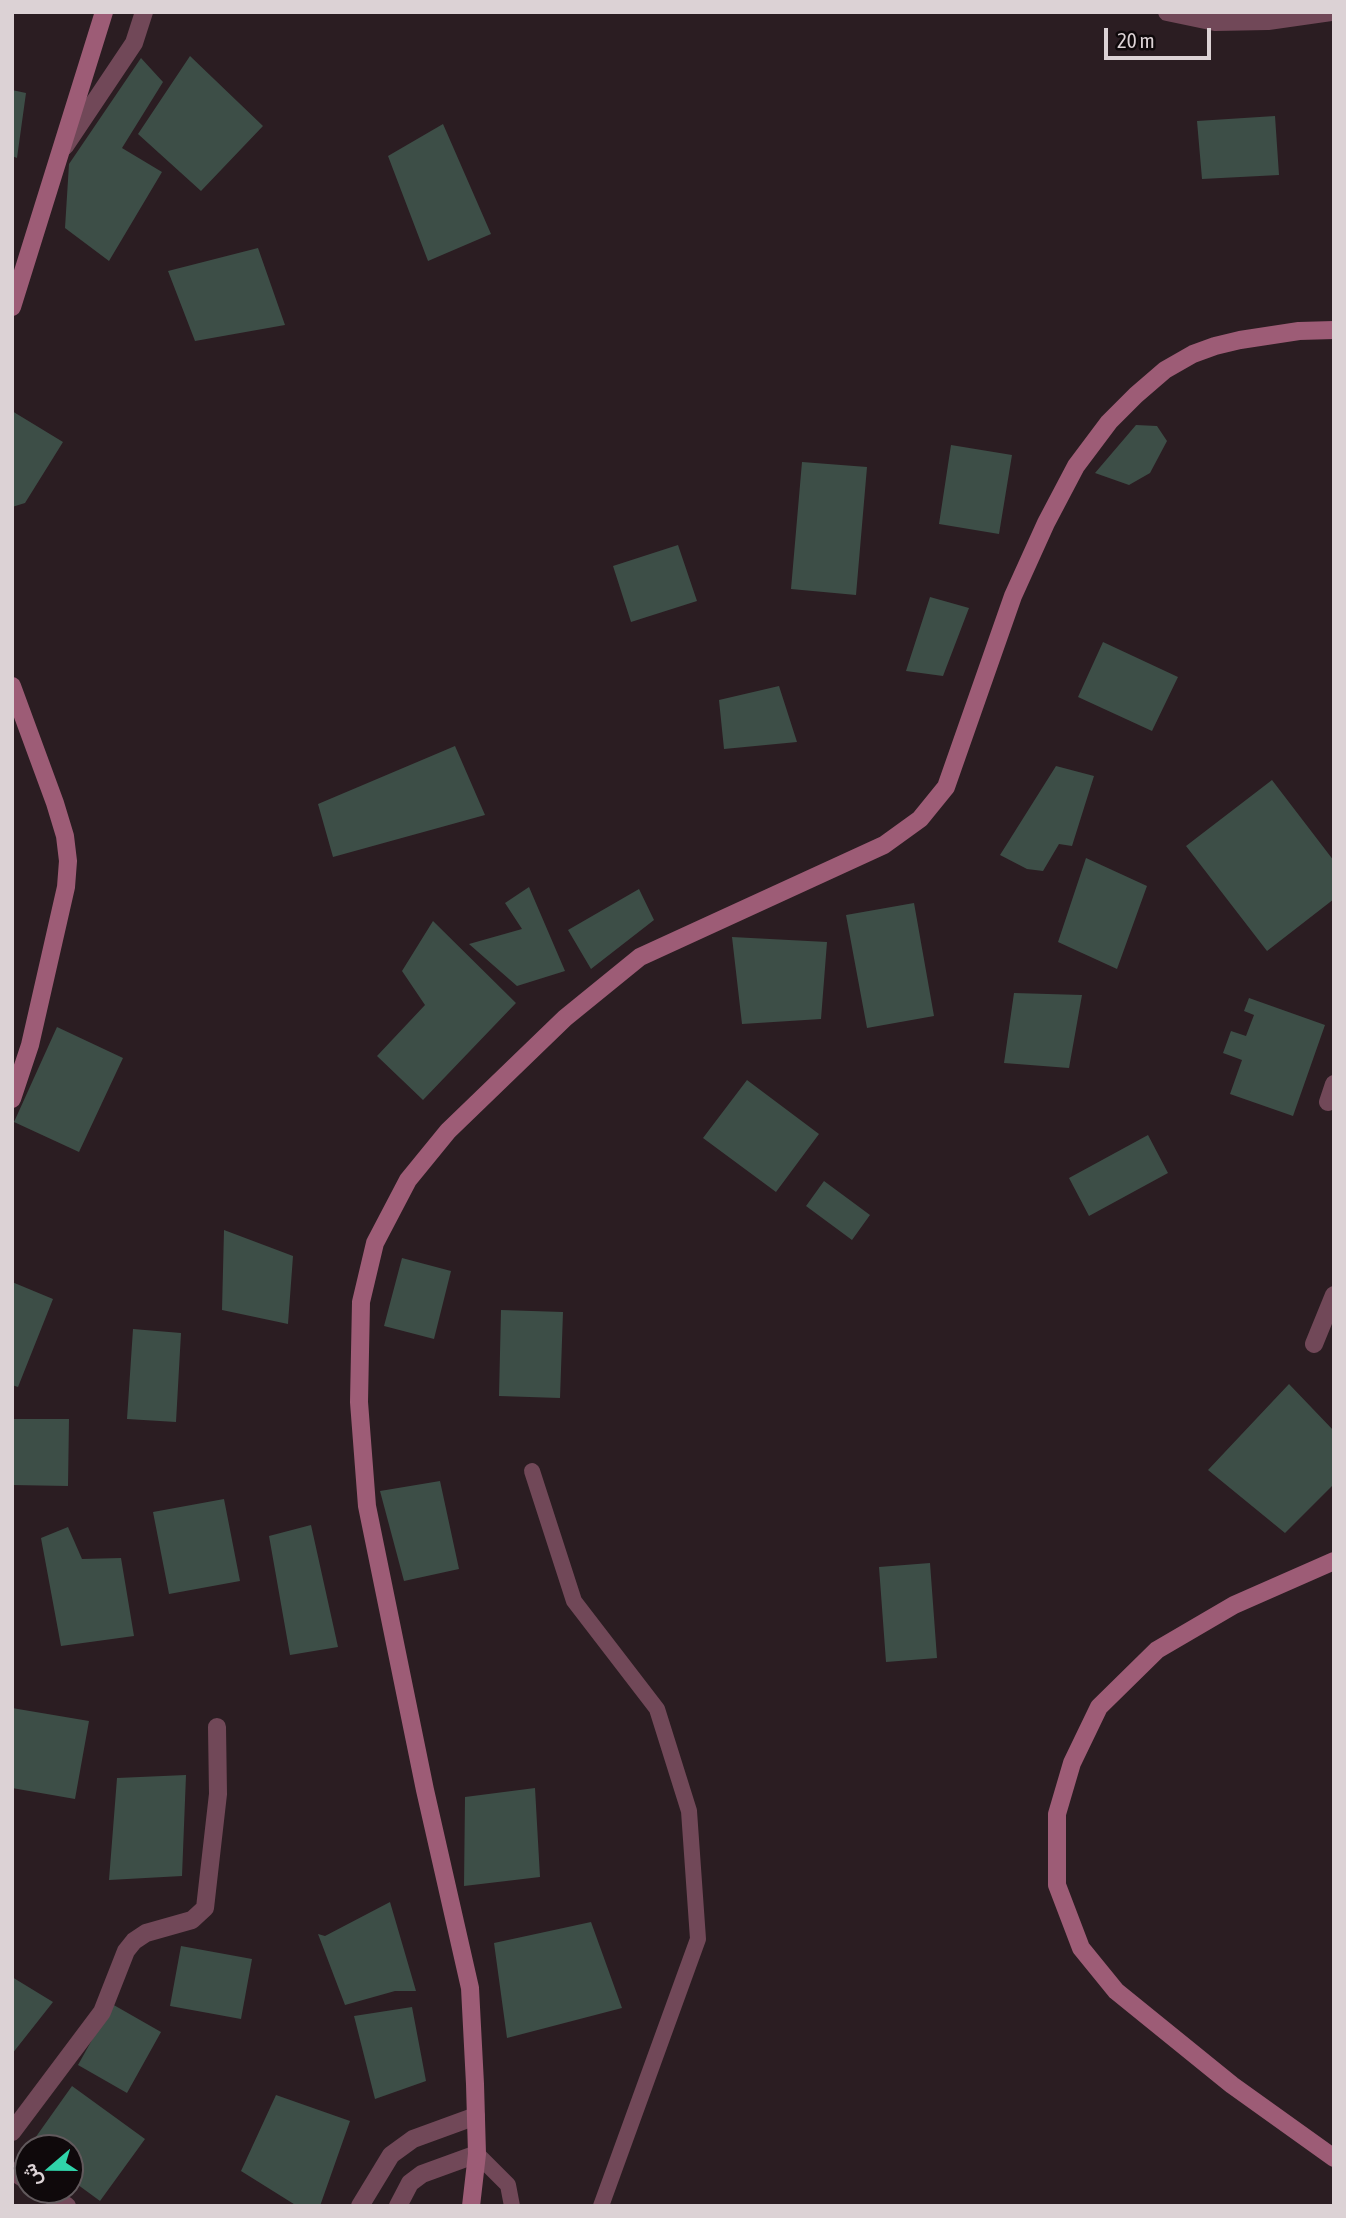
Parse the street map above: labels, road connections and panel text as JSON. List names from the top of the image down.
{
  "scale_bar": "20 m",
  "north": "left"
}
